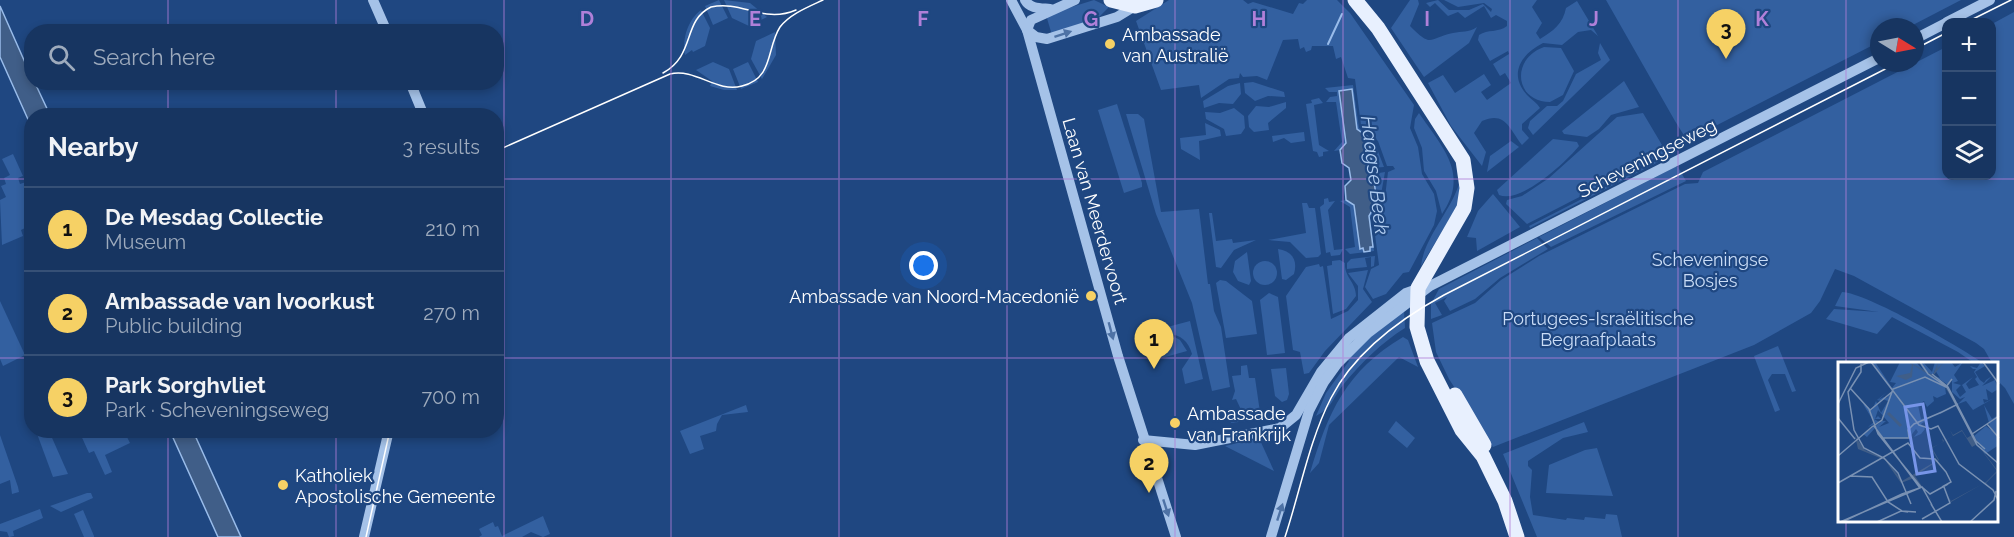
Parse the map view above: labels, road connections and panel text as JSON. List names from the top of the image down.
{
  "streets": {
    "street": ["Scheveningseweg", "Laan van Meerdervoort"]
  },
  "one_way": ["Laan van Meerdervoort"],
  "water": ["Haagse Beek"],
  "parks": ["Scheveningse Bosjes", "Portugees-Israëlitische Begraafplaats"],
  "places": [
    "Ambassade van Australië",
    "Ambassade van Noord-Macedonië",
    "Ambassade van Frankrijk",
    "Katholiek Apostolische Gemeente"
  ],
  "north": "right",
  "page": {
    "pins": ["3", "1", "2"],
    "map_buttons": ["+", "−"],
    "search": "Search here",
    "heading": ["Nearby", "3 results"],
    "list": [
      {
        "mark": "1",
        "name": "De Mesdag Collectie",
        "note": "Museum",
        "value": "210 m"
      },
      {
        "mark": "2",
        "name": "Ambassade van Ivoorkust",
        "note": "Public building",
        "value": "270 m"
      },
      {
        "mark": "3",
        "name": "Park Sorghvliet",
        "note": "Park · Scheveningseweg",
        "value": "700 m"
      }
    ]
  },
  "grid": {
    "columns": [
      "D",
      "E",
      "F",
      "G",
      "H",
      "I",
      "J",
      "K"
    ]
  }
}
